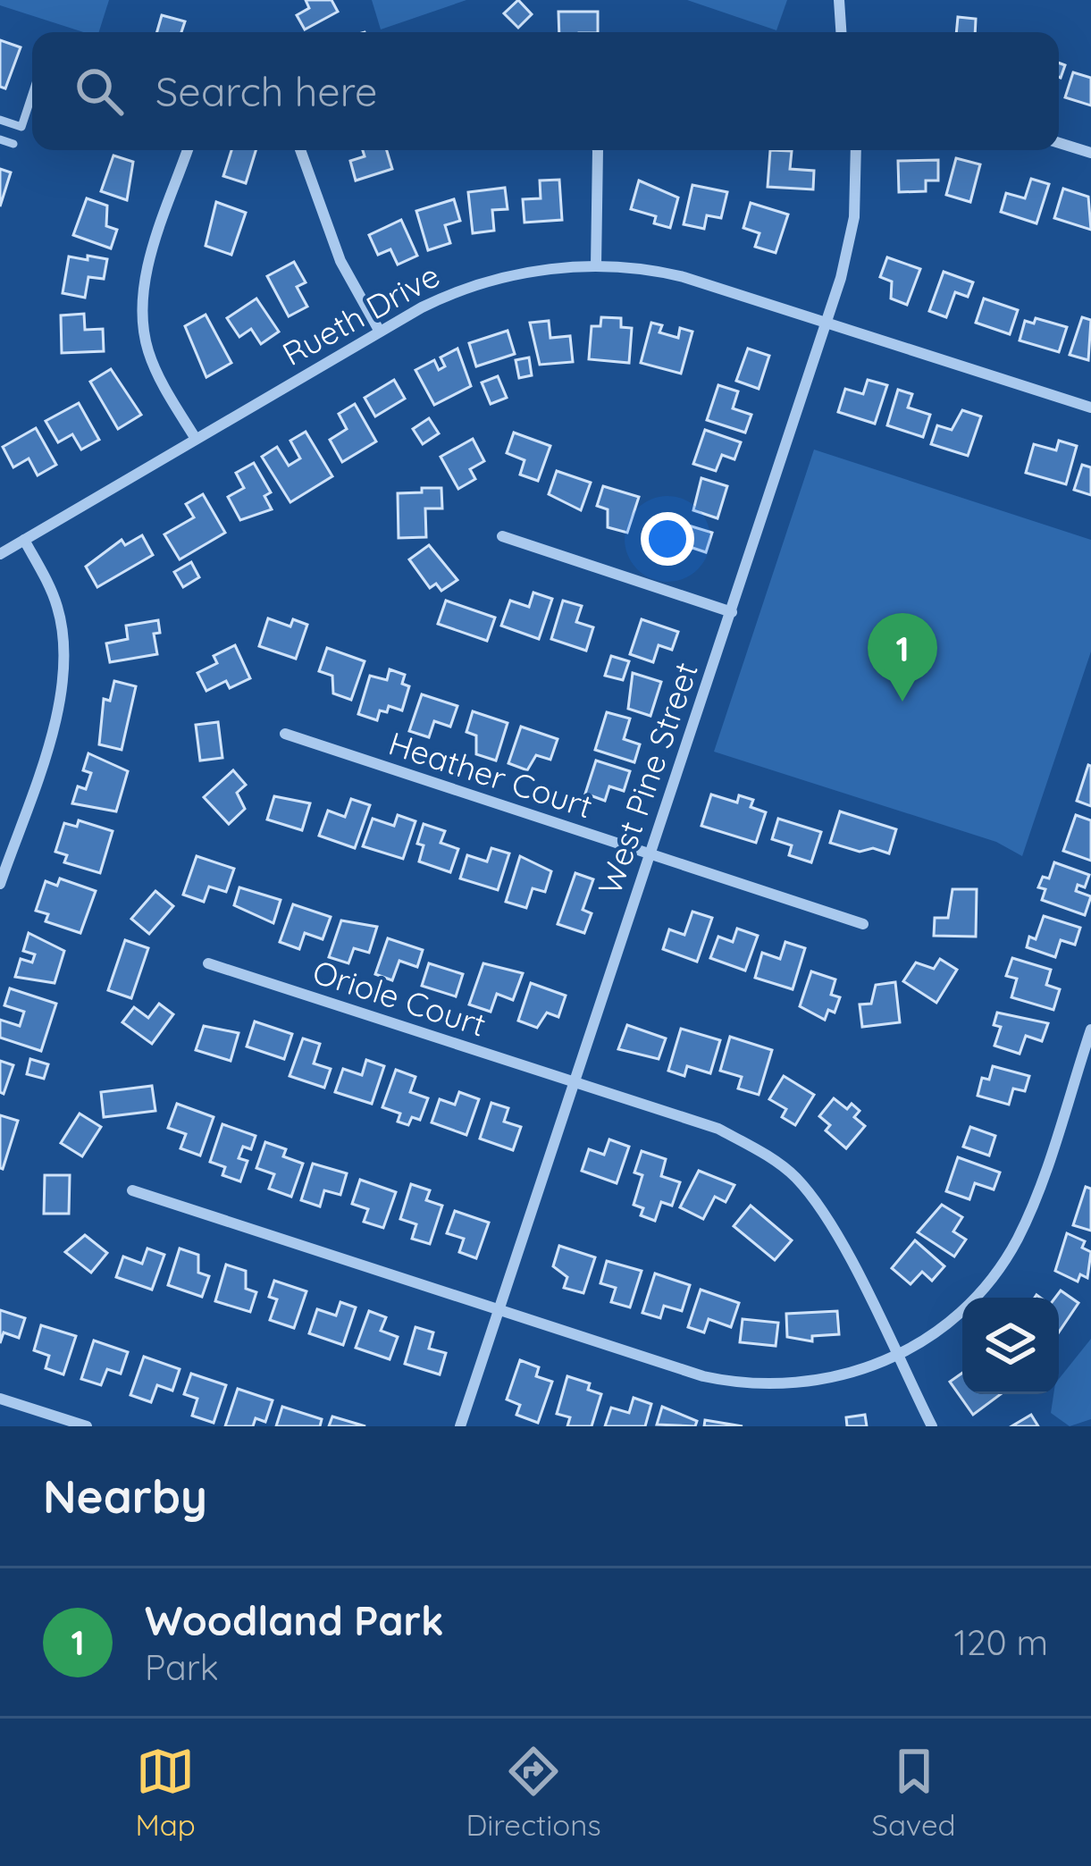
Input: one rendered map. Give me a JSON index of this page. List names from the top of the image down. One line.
{"streets":{"street":["Rueth Drive","Heather Court","West Pine Street","Oriole Court"]},"crossings":[["Rueth Drive","West Pine Street"],["Heather Court","West Pine Street"],["West Pine Street","Oriole Court"]],"page":{"search":"Search here","pins":"1","heading":"Nearby","list":[{"mark":"1","name":"Woodland Park","note":"Park","value":"120 m"}],"nav":["Map","Directions","Saved"]}}
